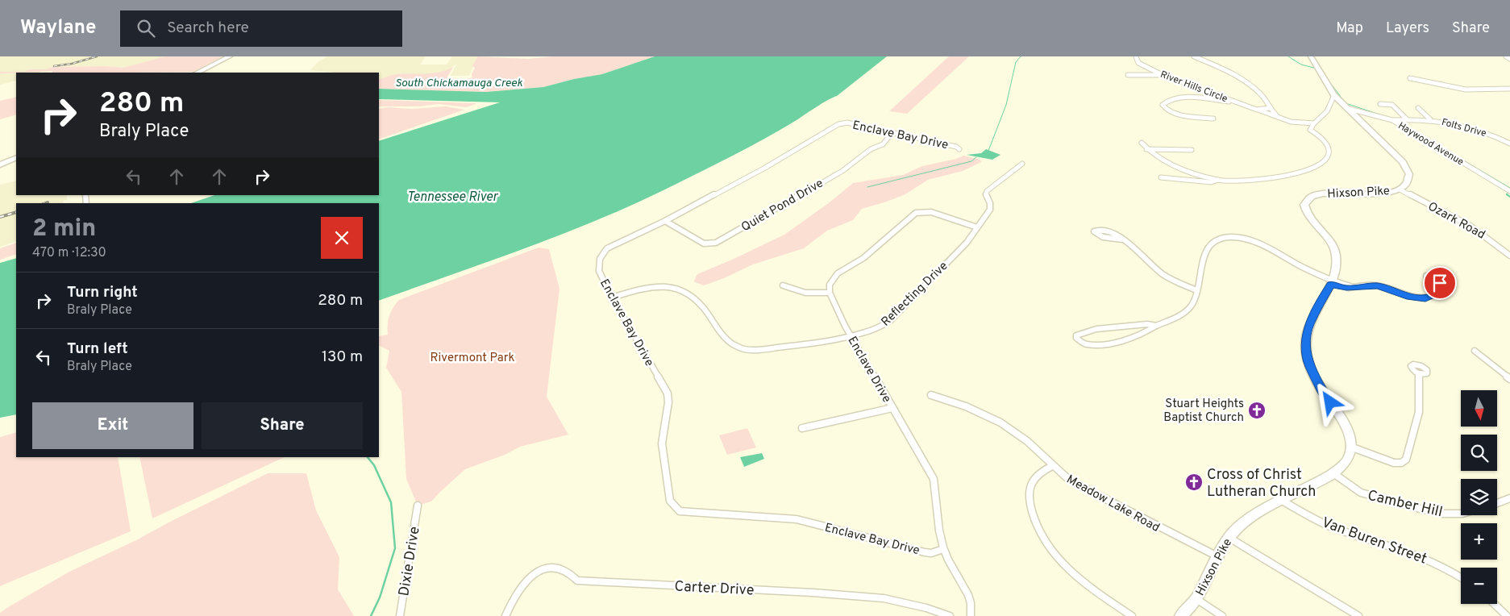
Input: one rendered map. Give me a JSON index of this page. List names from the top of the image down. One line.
{"streets":{"main road":["Hixson Pike"],"street":["River Hills Circle","Folts Drive","Enclave Bay Drive","Haywood Avenue","Quiet Pond Drive","Ozark Road","Reflecting Drive","Enclave Drive","Meadow Lake Road","Camber Hill","Van Buren Street","Dixie Drive","Carter Drive"]},"crossings":[["Folts Drive","Haywood Avenue"],["Enclave Bay Drive","Quiet Pond Drive"],["Enclave Bay Drive","Reflecting Drive"],["Enclave Bay Drive","Enclave Drive"],["Haywood Avenue","Hixson Pike"],["Hixson Pike","Ozark Road"],["Hixson Pike","Meadow Lake Road"],["Hixson Pike","Camber Hill"],["Hixson Pike","Van Buren Street"],["Reflecting Drive","Enclave Drive"]],"water":["South Chickamauga Creek","Tennessee River"],"parks":["Rivermont Park"],"places":{"church":["Stuart Heights Baptist Church","Cross of Christ Lutheran Church"]},"north":"bottom","page":{"header":"Waylane","search":"Search here","nav":["Map","Layers","Share"],"turn":["280 m","Braly Place"],"heading":["2 min","470 m · 12:30"],"list":[{"name":"Turn right","note":"Braly Place","value":"280 m"},{"name":"Turn left","note":"Braly Place","value":"130 m"}],"map_buttons":["+","−"],"buttons":["Exit","Share"]}}
